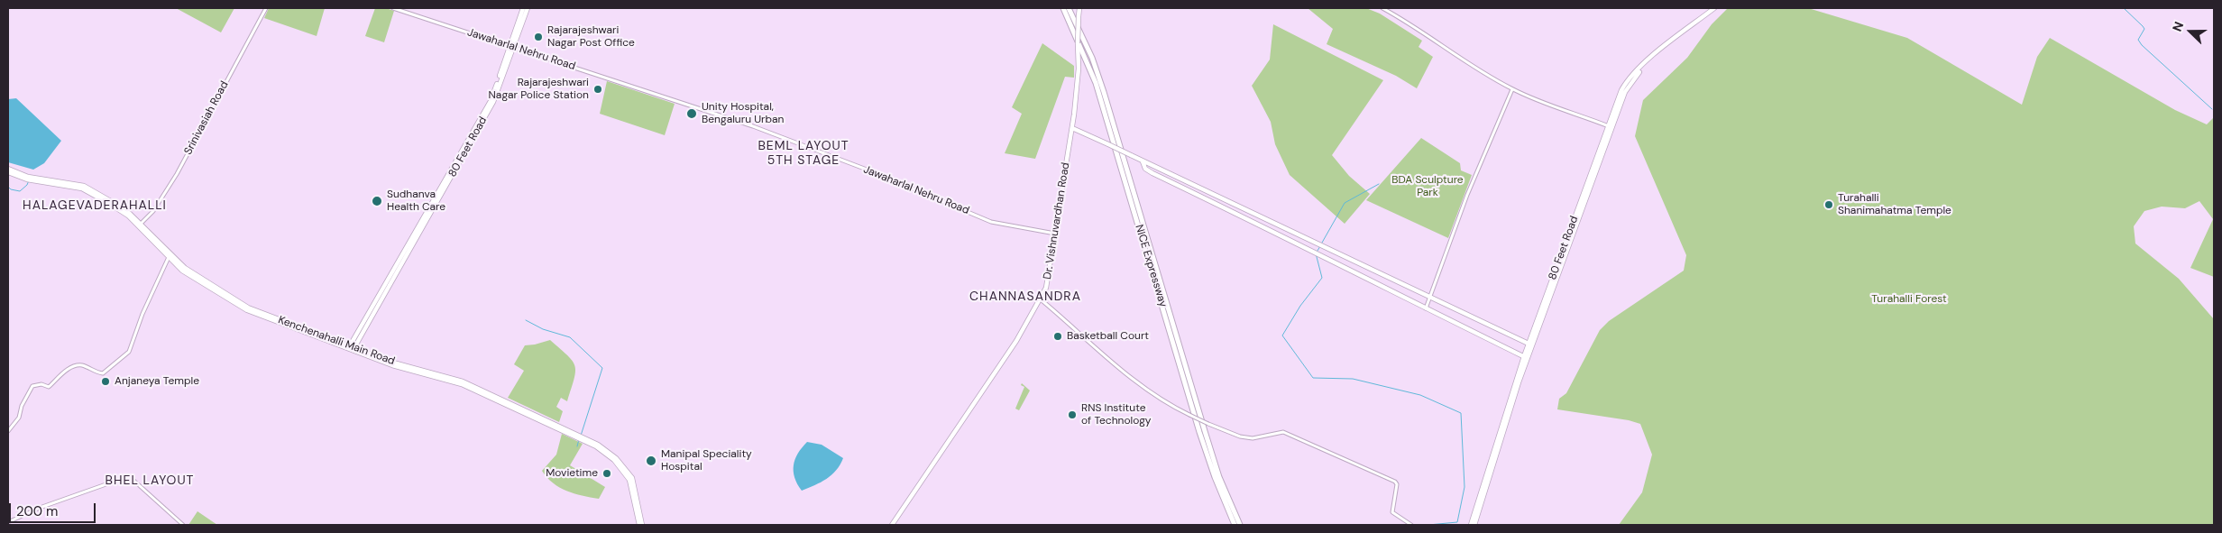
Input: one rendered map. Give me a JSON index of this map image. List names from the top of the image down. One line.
{"streets":{"highway":["NICE Expressway"],"main road":["80 Feet Road","Dr. Vishnuvardhan Road","Kenchenahalli Main Road"],"street":["Jawaharlal Nehru Road","Srinivasiah Road"]},"crossings":[["Jawaharlal Nehru Road","80 Feet Road"],["Jawaharlal Nehru Road","Dr. Vishnuvardhan Road"],["Srinivasiah Road","Kenchenahalli Main Road"],["80 Feet Road","Kenchenahalli Main Road"]],"districts":["BEML LAYOUT 5TH STAGE","HALAGEVADERAHALLI","CHANNASANDRA","BHEL LAYOUT"],"parks":["BDA Sculpture Park","Turahalli Forest"],"places":["Rajarajeshwari Nagar Post Office","Rajarajeshwari Nagar Police Station","Unity Hospital, Bengaluru Urban","Sudhanva Health Care","Turahalli Shanimahatma Temple","Basketball Court","Anjaneya Temple","RNS Institute of Technology","Manipal Speciality Hospital","Movietime"],"scale_bar":"200 m","north":"left"}
